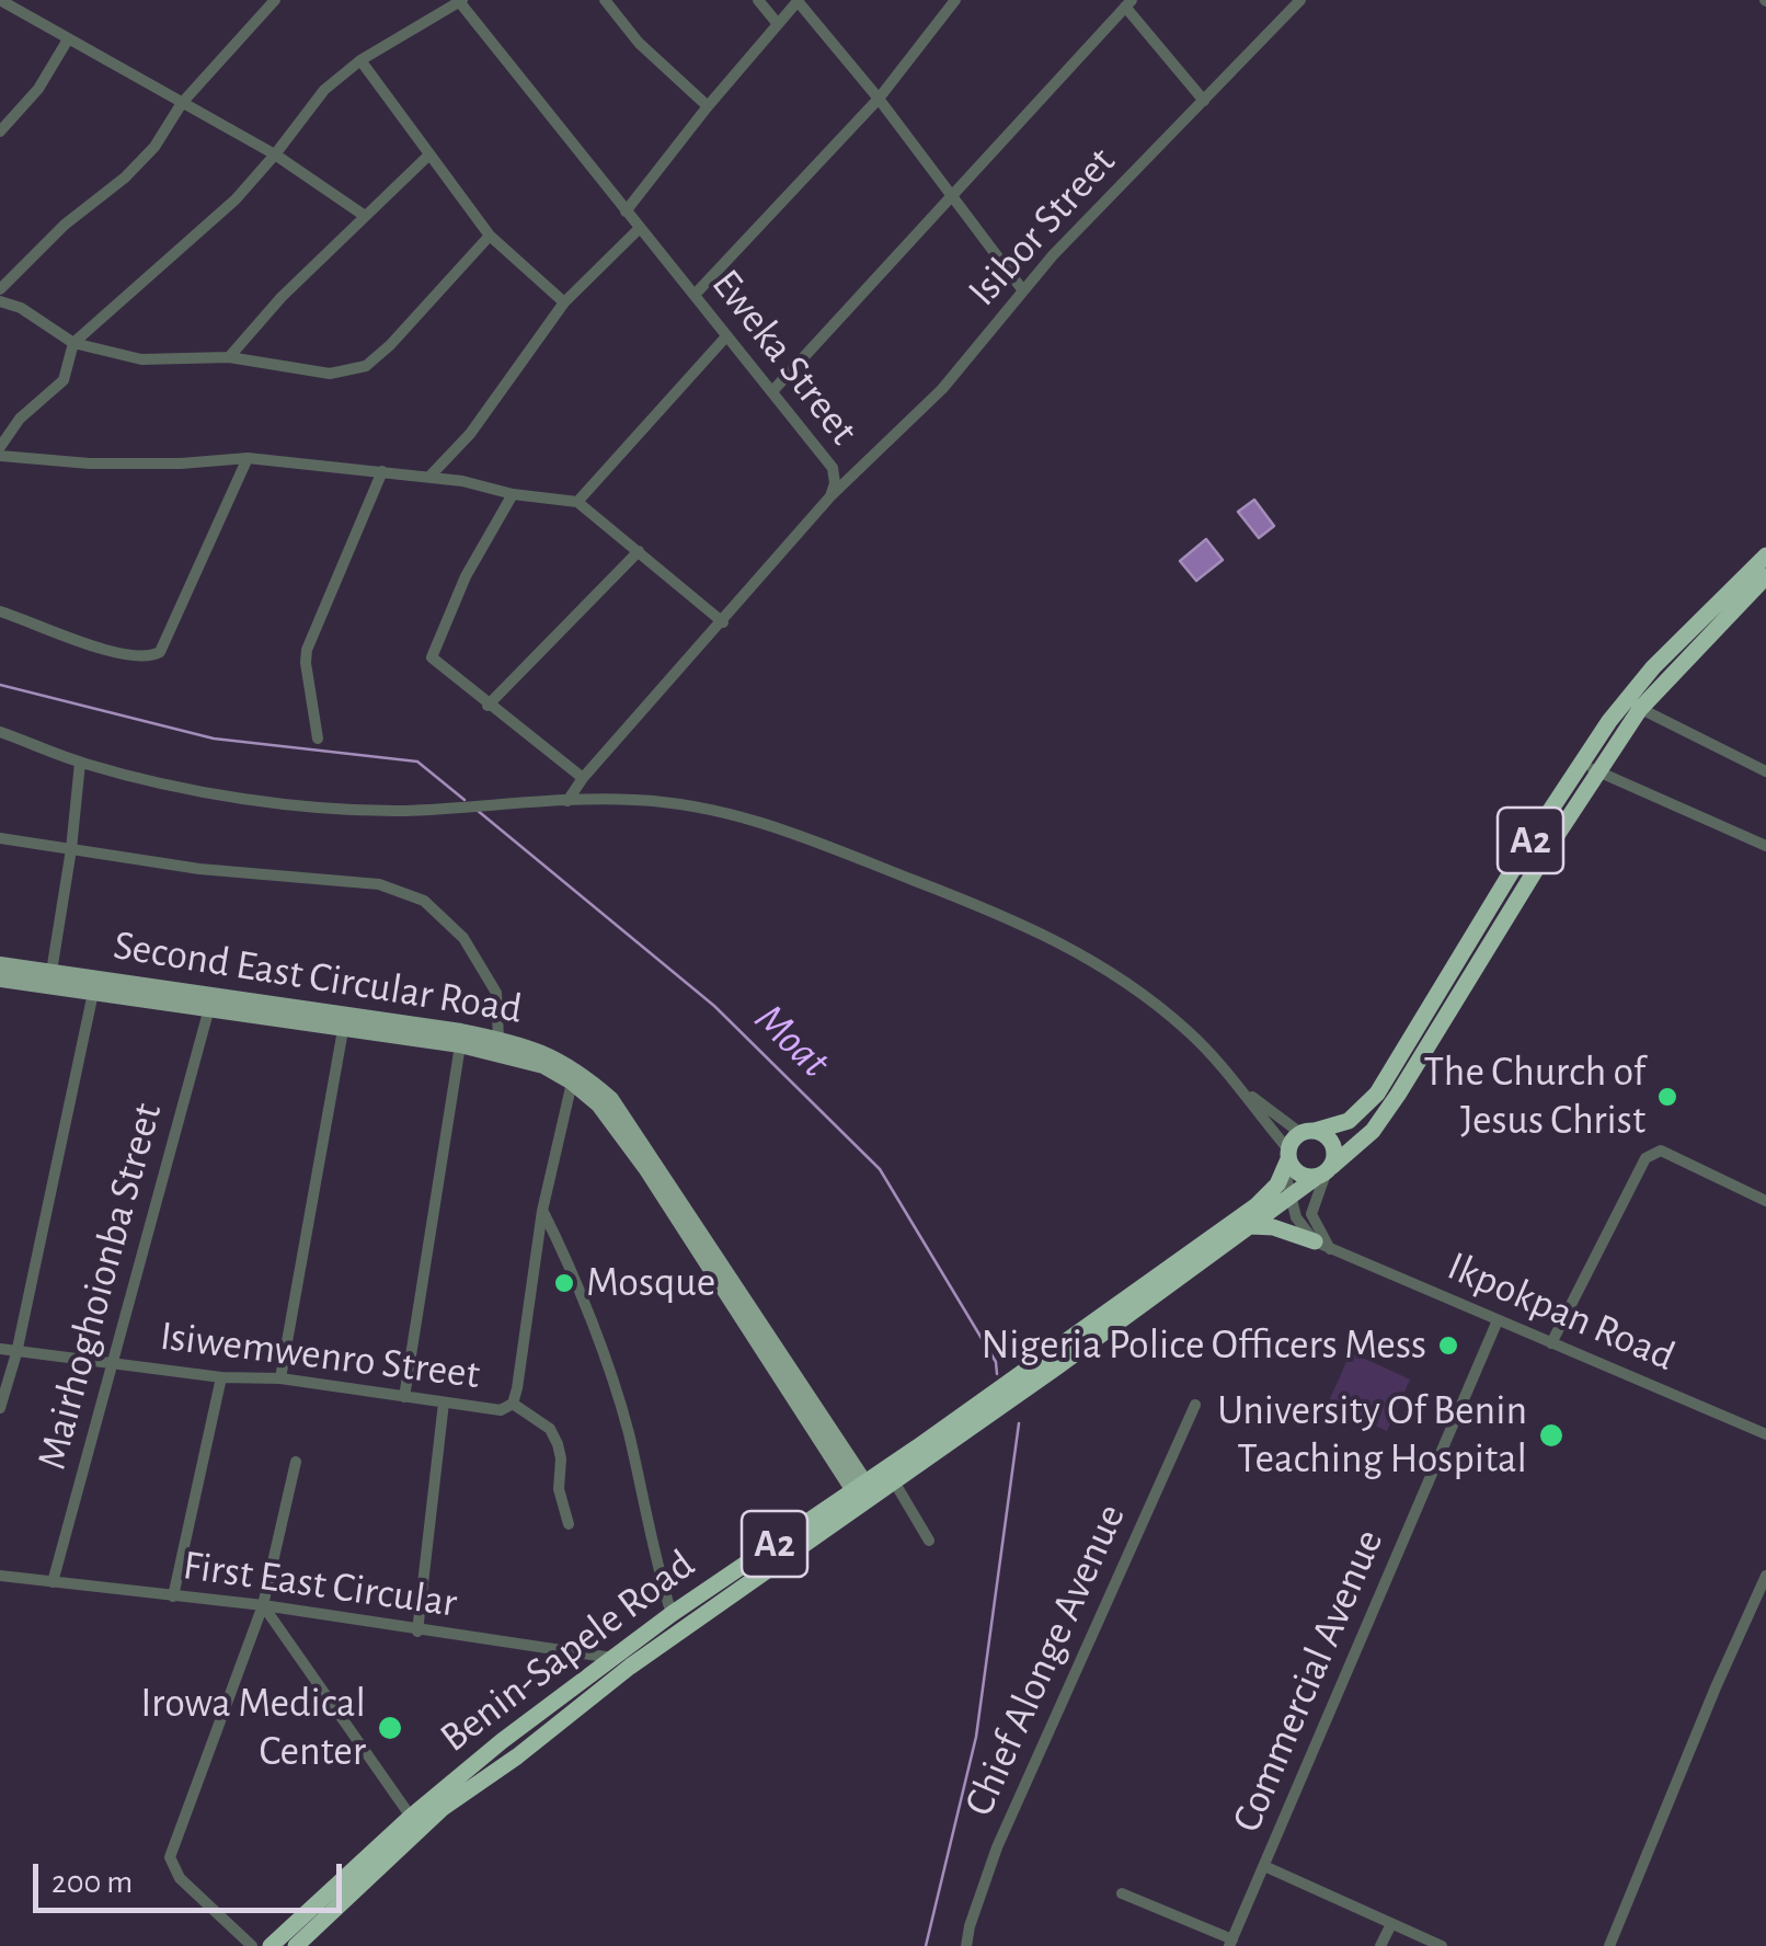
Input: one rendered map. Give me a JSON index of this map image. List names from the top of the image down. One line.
{"streets":{"highway":["A2","Benin-Sapele Road"],"main road":["Second East Circular Road"],"street":["Isibor Street","Eweka Street","Mairhoghoionba Street","Ikpokpan Road","Isiwemwenro Street","First East Circular","Chief Alonge Avenue","Commercial Avenue"]},"crossings":[["Isibor Street","Eweka Street"],["A2","Benin-Sapele Road"],["Second East Circular Road","Mairhoghoionba Street"],["Second East Circular Road","Benin-Sapele Road"],["Mairhoghoionba Street","Isiwemwenro Street"],["Mairhoghoionba Street","First East Circular"],["Ikpokpan Road","Commercial Avenue"],["First East Circular","Benin-Sapele Road"]],"water":["Moat"],"places":["The Church of Jesus Christ","Mosque","Nigeria Police Officers Mess","University Of Benin Teaching Hospital","Irowa Medical Center"],"scale_bar":"200 m"}
